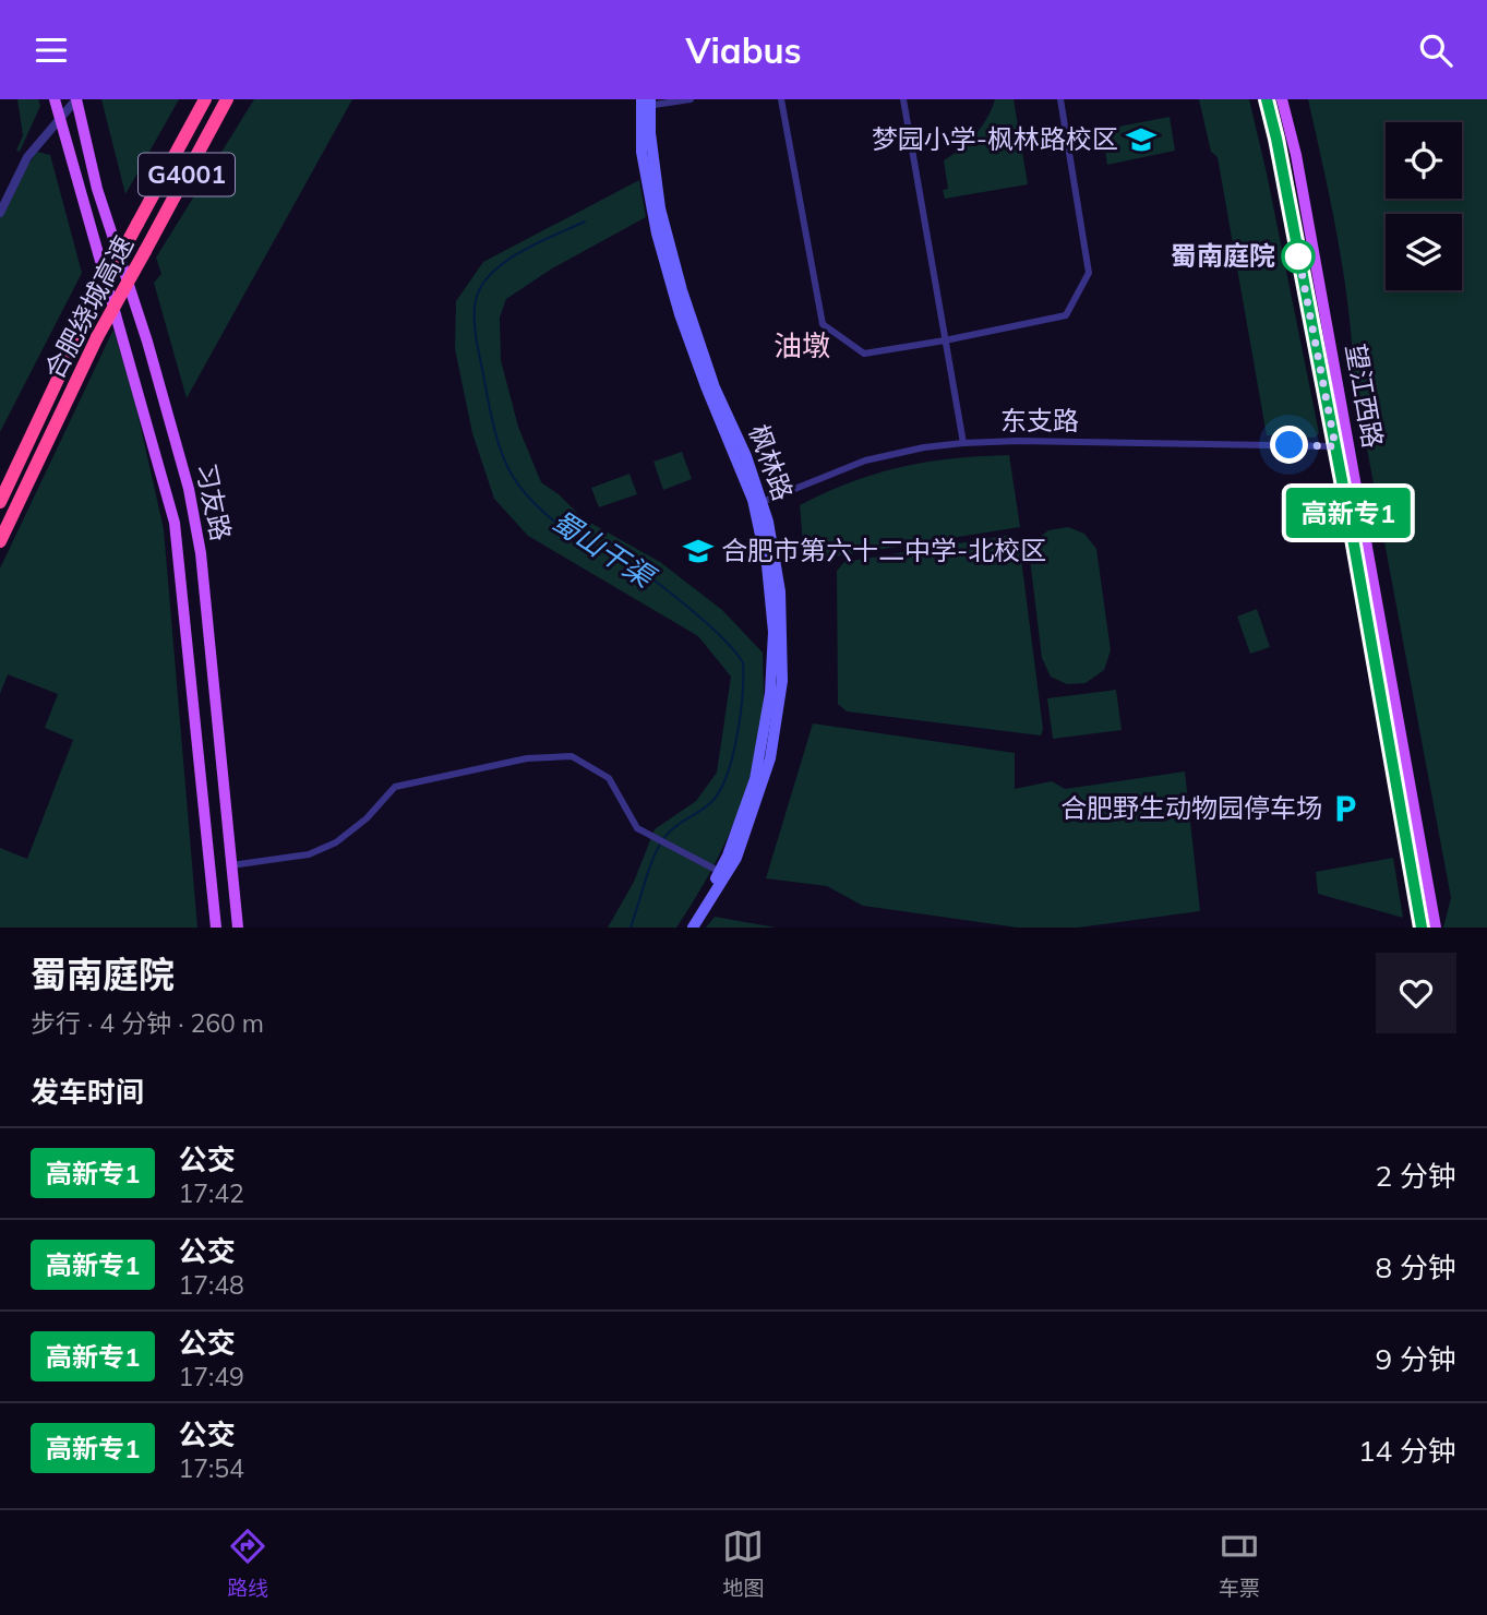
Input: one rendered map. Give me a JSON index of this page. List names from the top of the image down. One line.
{"streets":{"highway":["G4001","合肥绕城高速"],"main road":["望江西路","枫林路","习友路"],"street":["东支路"]},"crossings":[["望江西路","东支路"],["东支路","枫林路"]],"districts":["油墩"],"water":["蜀山干渠"],"places":{"school or university":["梦园小学-枫林路校区","合肥市第六十二中学-北校区"],"other":["蜀南庭院"],"parking":["合肥野生动物园停车场"]},"lines":["bus line 高新专1"],"page":{"header":"Viabus","on_map":"高新专1","heading":[["蜀南庭院","步行 · 4 分钟 · 260 m"],"发车时间"],"list":[{"mark":"高新专1","name":"公交","note":"17:42","value":"2 分钟"},{"mark":"高新专1","name":"公交","note":"17:48","value":"8 分钟"},{"mark":"高新专1","name":"公交","note":"17:49","value":"9 分钟"},{"mark":"高新专1","name":"公交","note":"17:54","value":"14 分钟"}],"tabs":["路线","地图","车票"]}}
